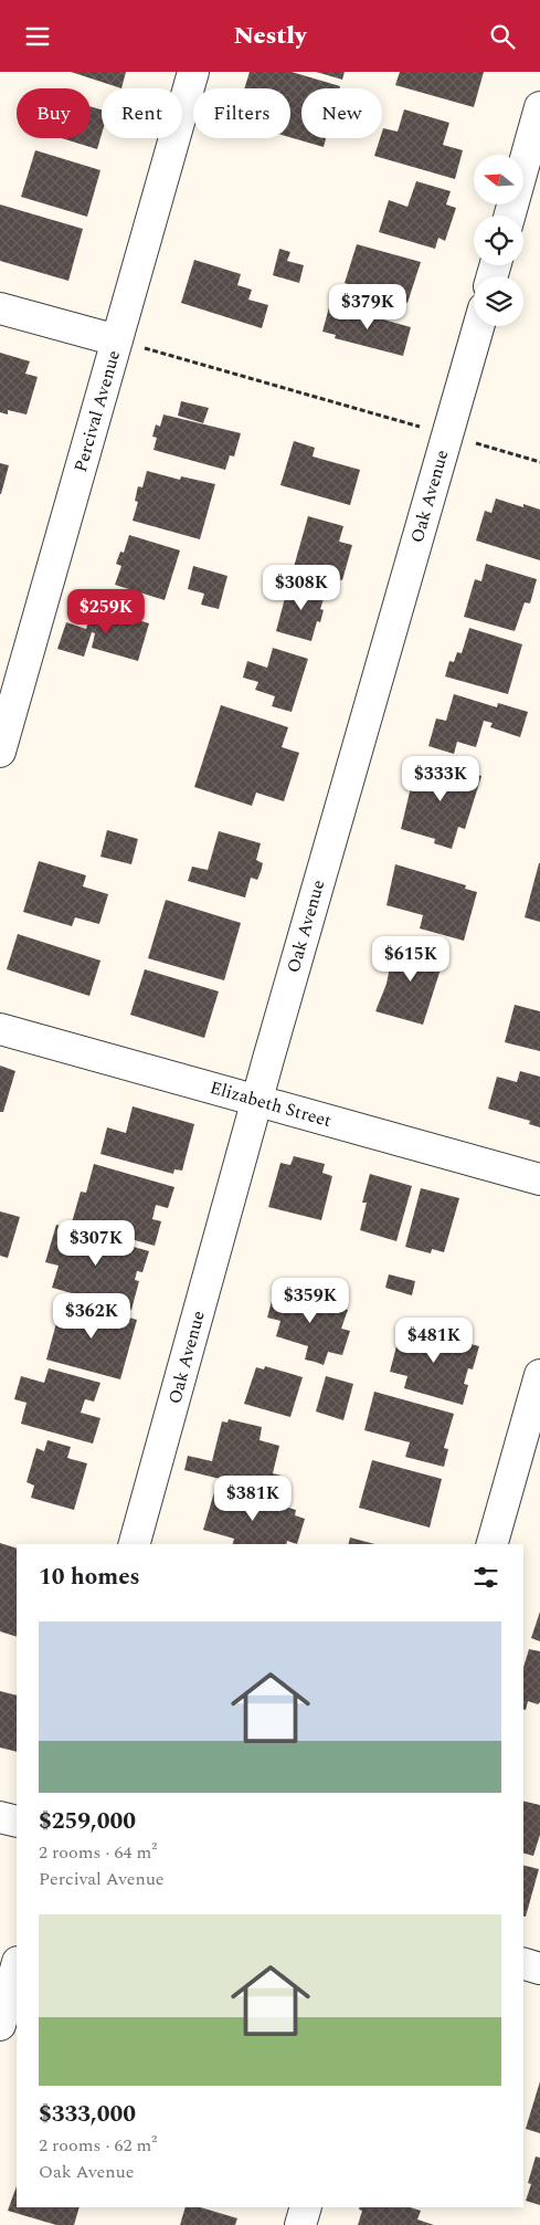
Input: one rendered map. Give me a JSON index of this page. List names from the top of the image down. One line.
{"streets":{"street":["Percival Avenue","Oak Avenue","Elizabeth Street"]},"crossings":[["Oak Avenue","Elizabeth Street"]],"north":"left","page":{"header":"Nestly","chip":["Buy","Rent","Filters","New"],"price":["$379K","$308K","$259K","$333K","$615K","$307K","$359K","$362K","$481K","$381K"],"heading":"10 homes","list":[{"name":"$259,000","note":"2 rooms · 64 m² · Percival Avenue"},{"name":"$333,000","note":"2 rooms · 62 m² · Oak Avenue"}]}}
